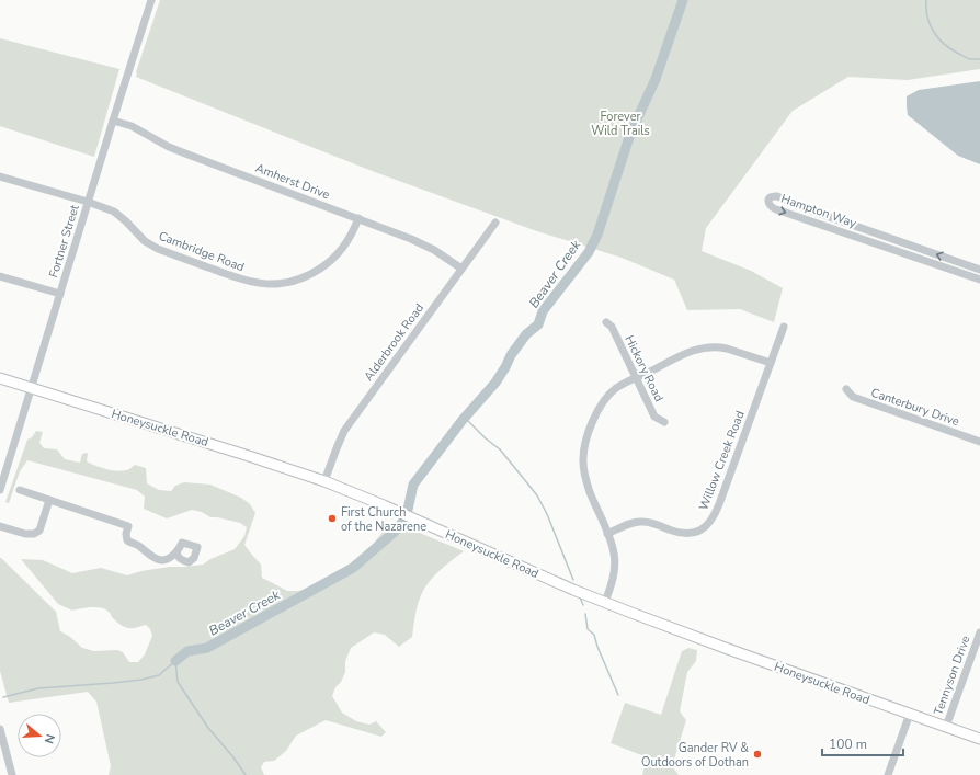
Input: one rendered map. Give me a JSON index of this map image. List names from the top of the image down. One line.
{"streets":{"main road":["Honeysuckle Road"],"street":["Amherst Drive","Hampton Way","Fortner Street","Cambridge Road","Alderbrook Road","Hickory Road","Canterbury Drive","Willow Creek Road","Tennyson Drive"]},"crossings":[["Amherst Drive","Fortner Street"],["Amherst Drive","Cambridge Road"],["Amherst Drive","Alderbrook Road"],["Fortner Street","Cambridge Road"],["Fortner Street","Honeysuckle Road"],["Alderbrook Road","Honeysuckle Road"],["Honeysuckle Road","Tennyson Drive"]],"water":["Beaver Creek"],"parks":["Forever Wild Trails"],"places":["First Church of the Nazarene","Gander RV & Outdoors of Dothan"],"scale_bar":"100 m","north":"right"}
